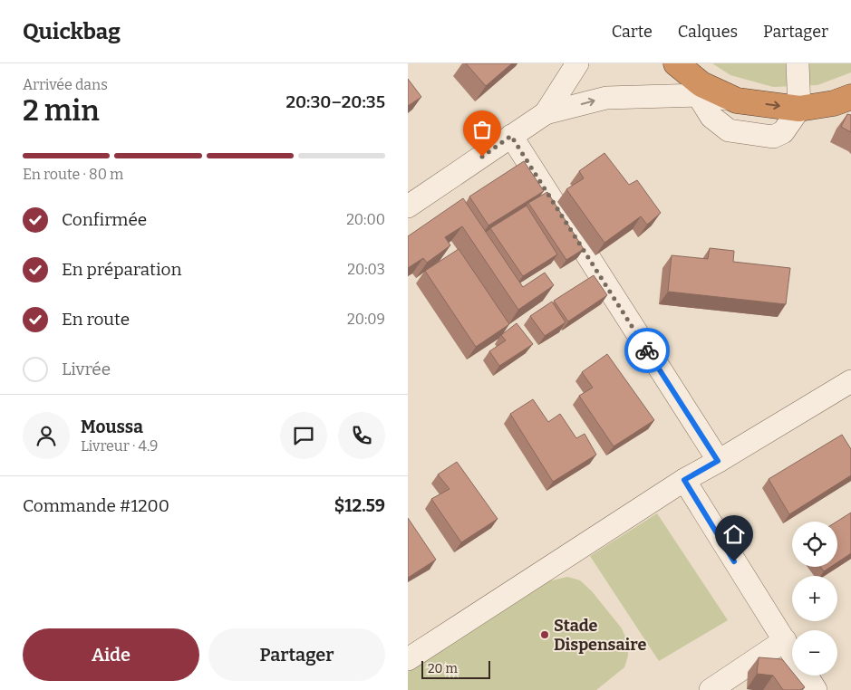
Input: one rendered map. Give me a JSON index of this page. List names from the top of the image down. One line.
{"places":["Stade Dispensaire"],"scale_bar":"20 m","page":{"header":"Quickbag","nav":["Carte","Calques","Partager"],"heading":["2 min","Arrivée dans","20:30–20:35"],"panel":["Moussa","Livreur · 4.9","Commande #1200","$12.59"],"bar":"En route · 80 m","list":[["Confirmée","20:00"],["En préparation","20:03"],["En route","20:09"],"Livrée"],"map_buttons":["+","−"],"buttons":["Aide","Partager"],"scale":"20 m"}}
